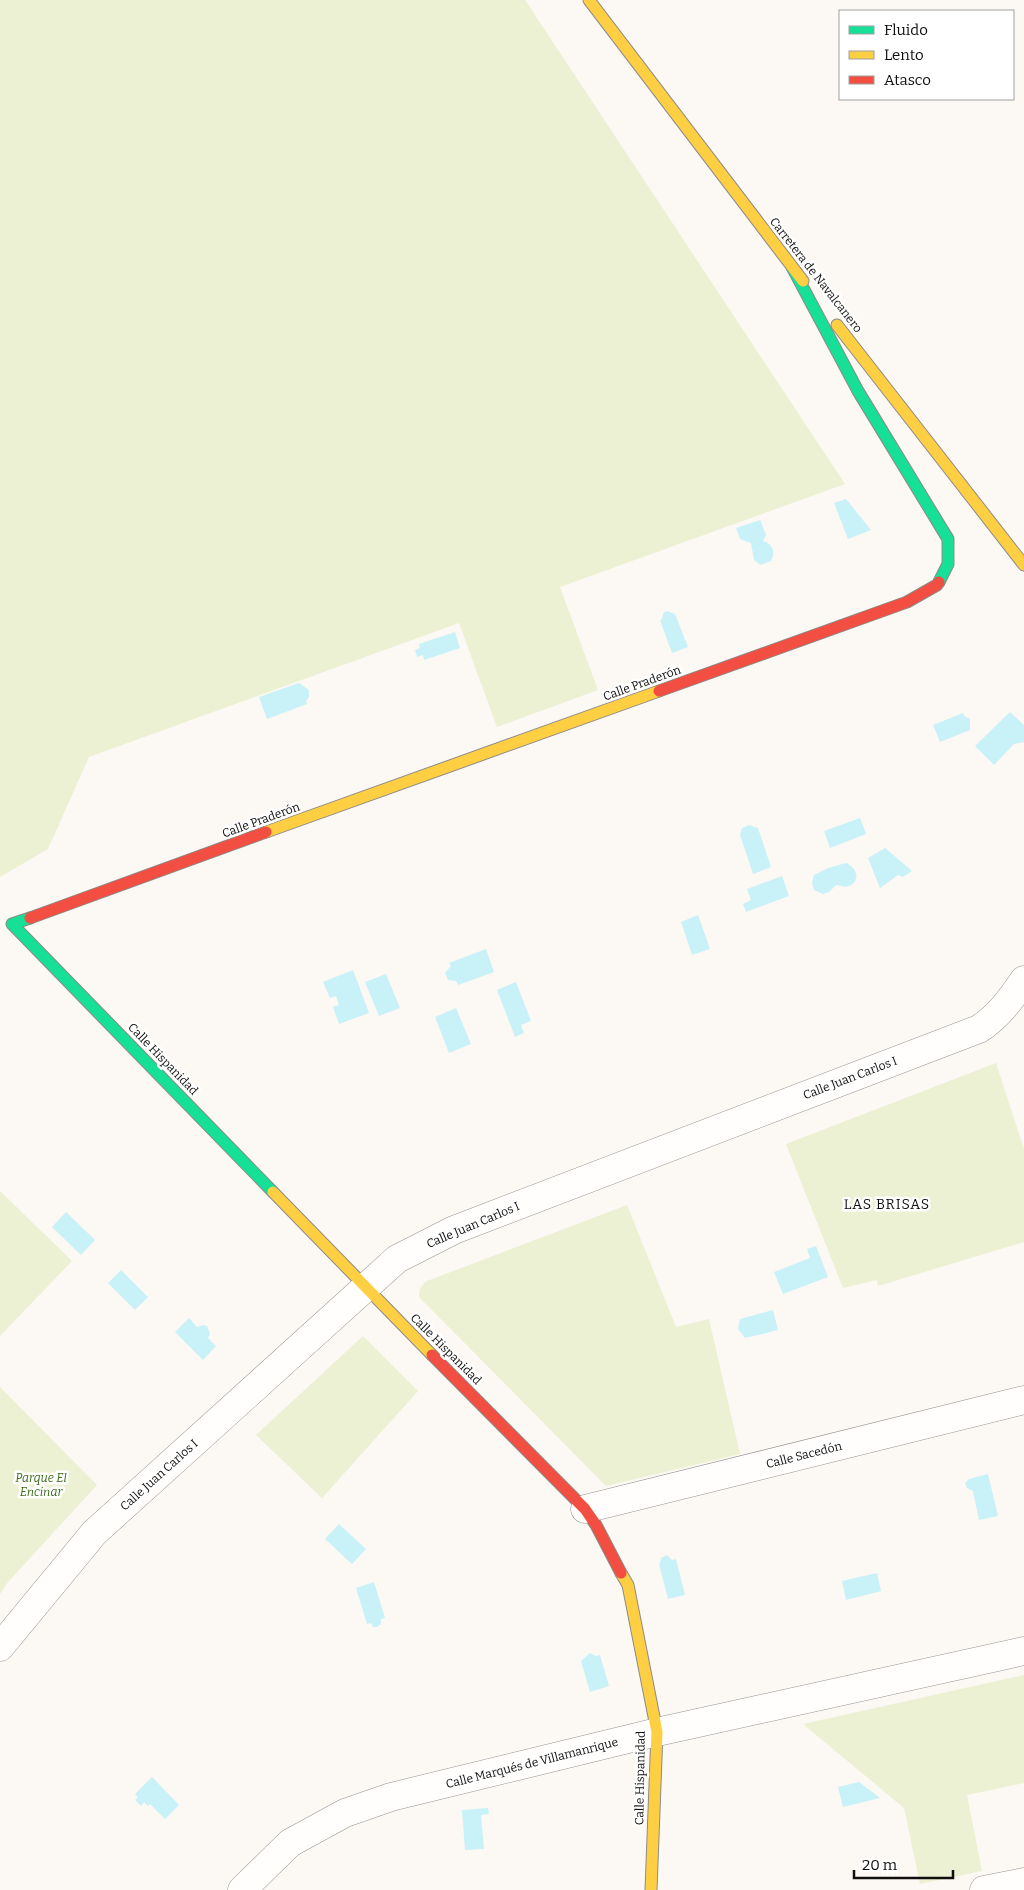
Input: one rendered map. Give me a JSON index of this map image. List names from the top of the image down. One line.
{"streets":{"street":["Carretera de Navalcanero","Calle Praderón","Calle Hispanidad","Calle Juan Carlos I","Calle Sacedón","Calle Marqués de Villamanrique"]},"crossings":[["Carretera de Navalcanero","Calle Praderón"],["Calle Praderón","Calle Hispanidad"],["Calle Hispanidad","Calle Juan Carlos I"],["Calle Hispanidad","Calle Sacedón"],["Calle Hispanidad","Calle Marqués de Villamanrique"]],"districts":["LAS BRISAS"],"parks":["Parque El Encinar"],"legend":["Fluido","Lento","Atasco"],"scale_bar":"20 m"}
